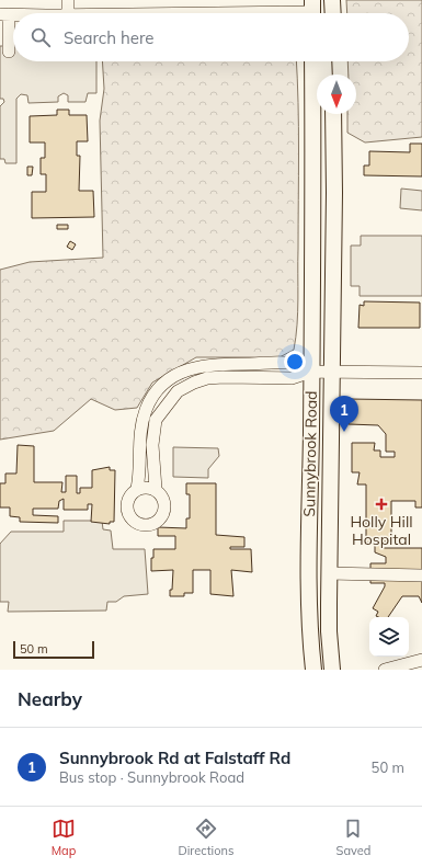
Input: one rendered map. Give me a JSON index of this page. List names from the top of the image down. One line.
{"streets":{"main road":["Sunnybrook Road"]},"places":{"health":["Holly Hill Hospital"]},"scale_bar":"50 m","north":"bottom","page":{"search":"Search here","pins":"1","scale":"50 m","heading":"Nearby","list":[{"mark":"1","name":"Sunnybrook Rd at Falstaff Rd","note":"Bus stop · Sunnybrook Road","value":"50 m"}],"nav":["Map","Directions","Saved"]}}
